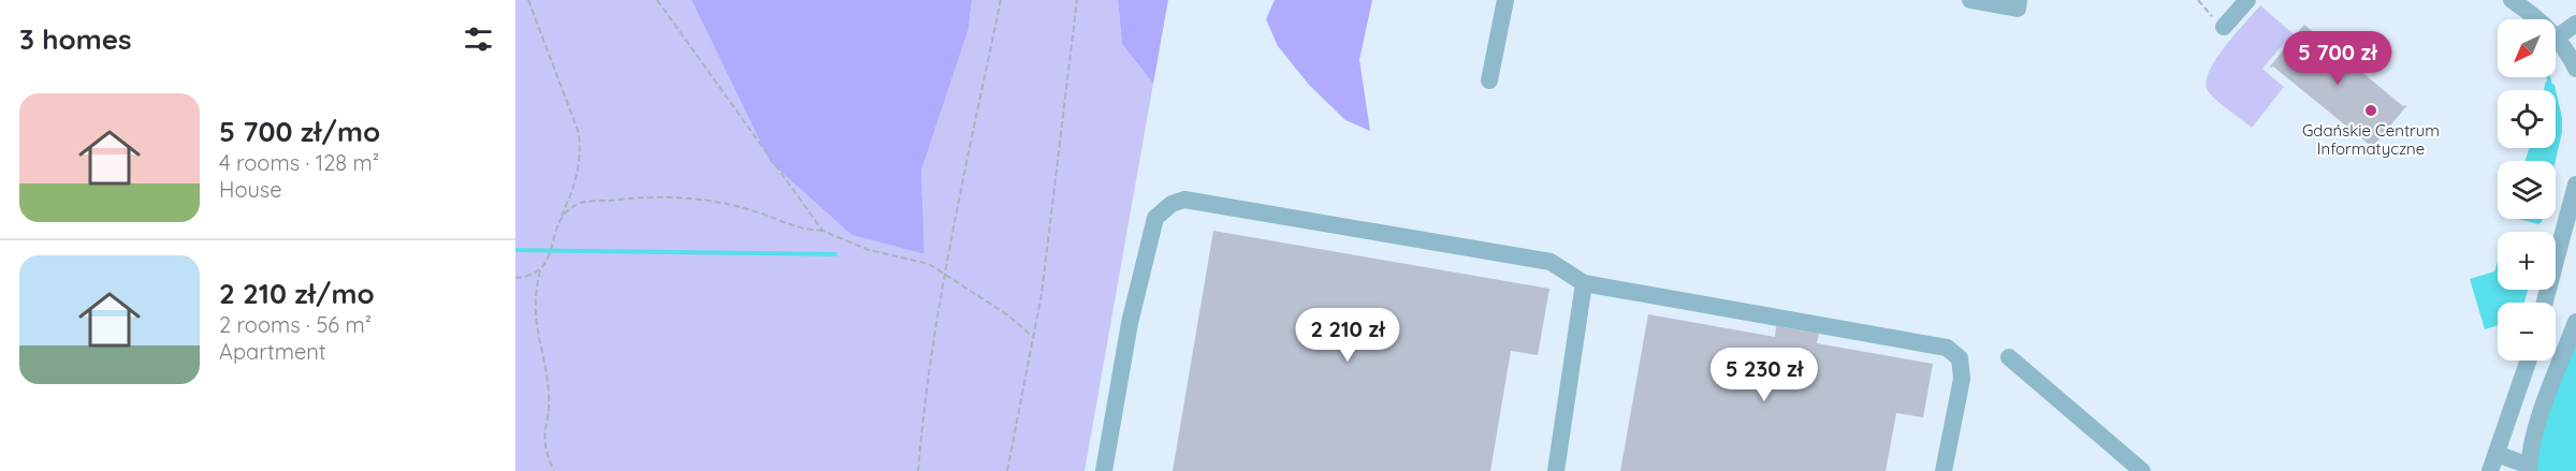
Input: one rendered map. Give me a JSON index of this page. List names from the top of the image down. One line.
{"places":["Gdańskie Centrum Informatyczne"],"north":"bottom left","page":{"heading":"3 homes","map_buttons":["+","−"],"price":["5 700 zł","2 210 zł","5 230 zł"],"list":[{"name":"5 700 zł/mo","note":"4 rooms · 128 m² · House"},{"name":"2 210 zł/mo","note":"2 rooms · 56 m² · Apartment"}]}}
